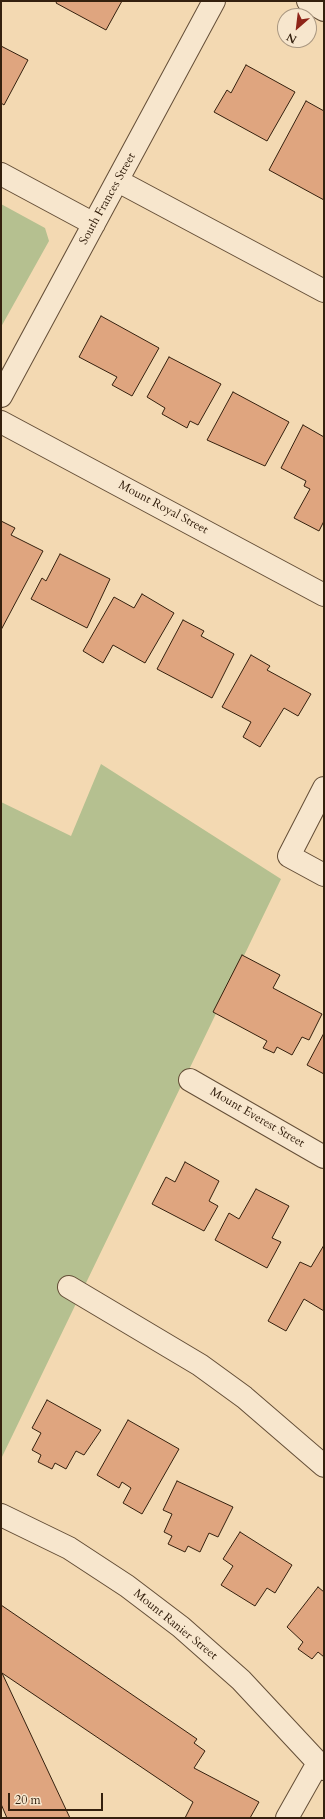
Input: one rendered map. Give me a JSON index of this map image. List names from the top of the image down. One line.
{"streets":{"street":["South Frances Street","Mount Royal Street","Mount Everest Street","Mount Ranier Street"]},"scale_bar":"20 m","north":"bottom left"}
